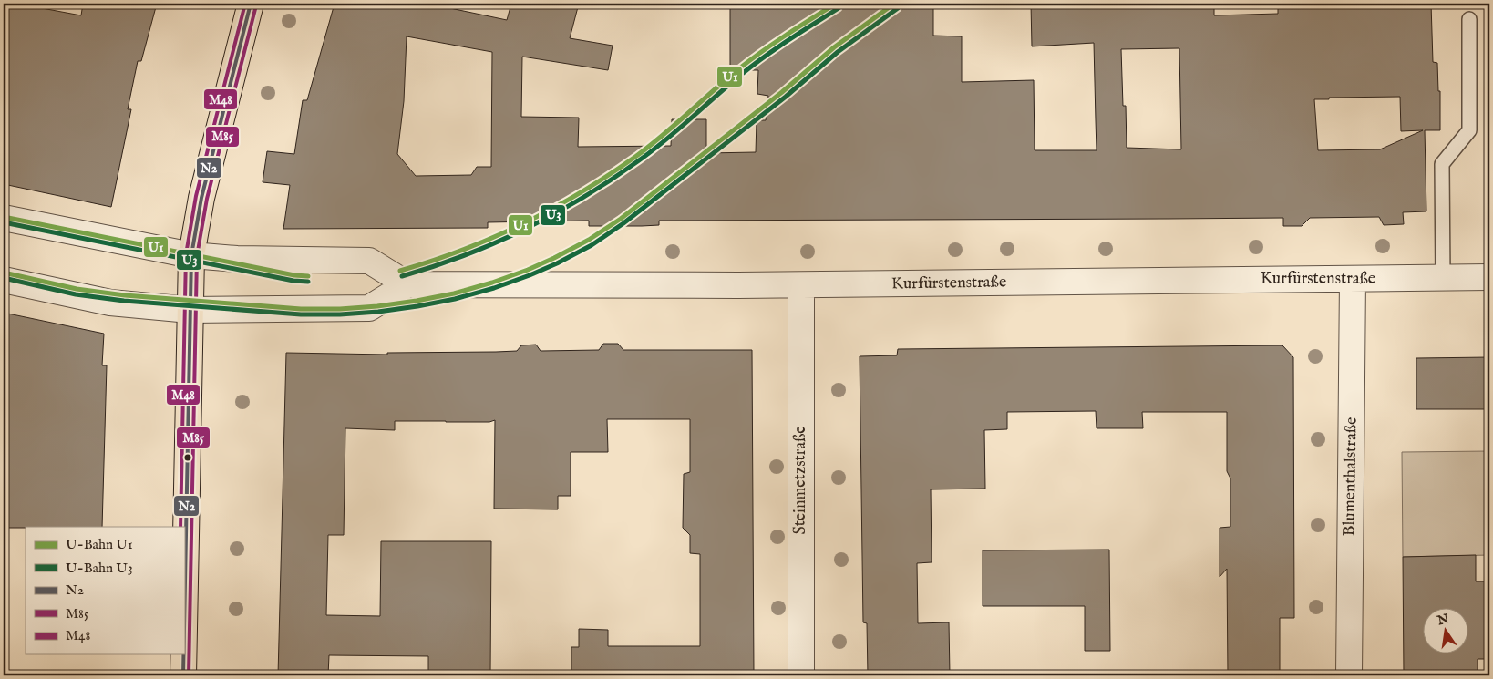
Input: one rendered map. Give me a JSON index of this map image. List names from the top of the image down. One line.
{"streets":{"street":["Kurfürstenstraße","Blumenthalstraße","Steinmetzstraße"]},"crossings":[["Kurfürstenstraße","Blumenthalstraße"],["Kurfürstenstraße","Steinmetzstraße"]],"lines":["metro line U1","transit line N2","transit line M48","transit line M85","metro line U3"],"legend":["U-Bahn U1","U-Bahn U3","N2","M85","M48"],"north":"top"}
